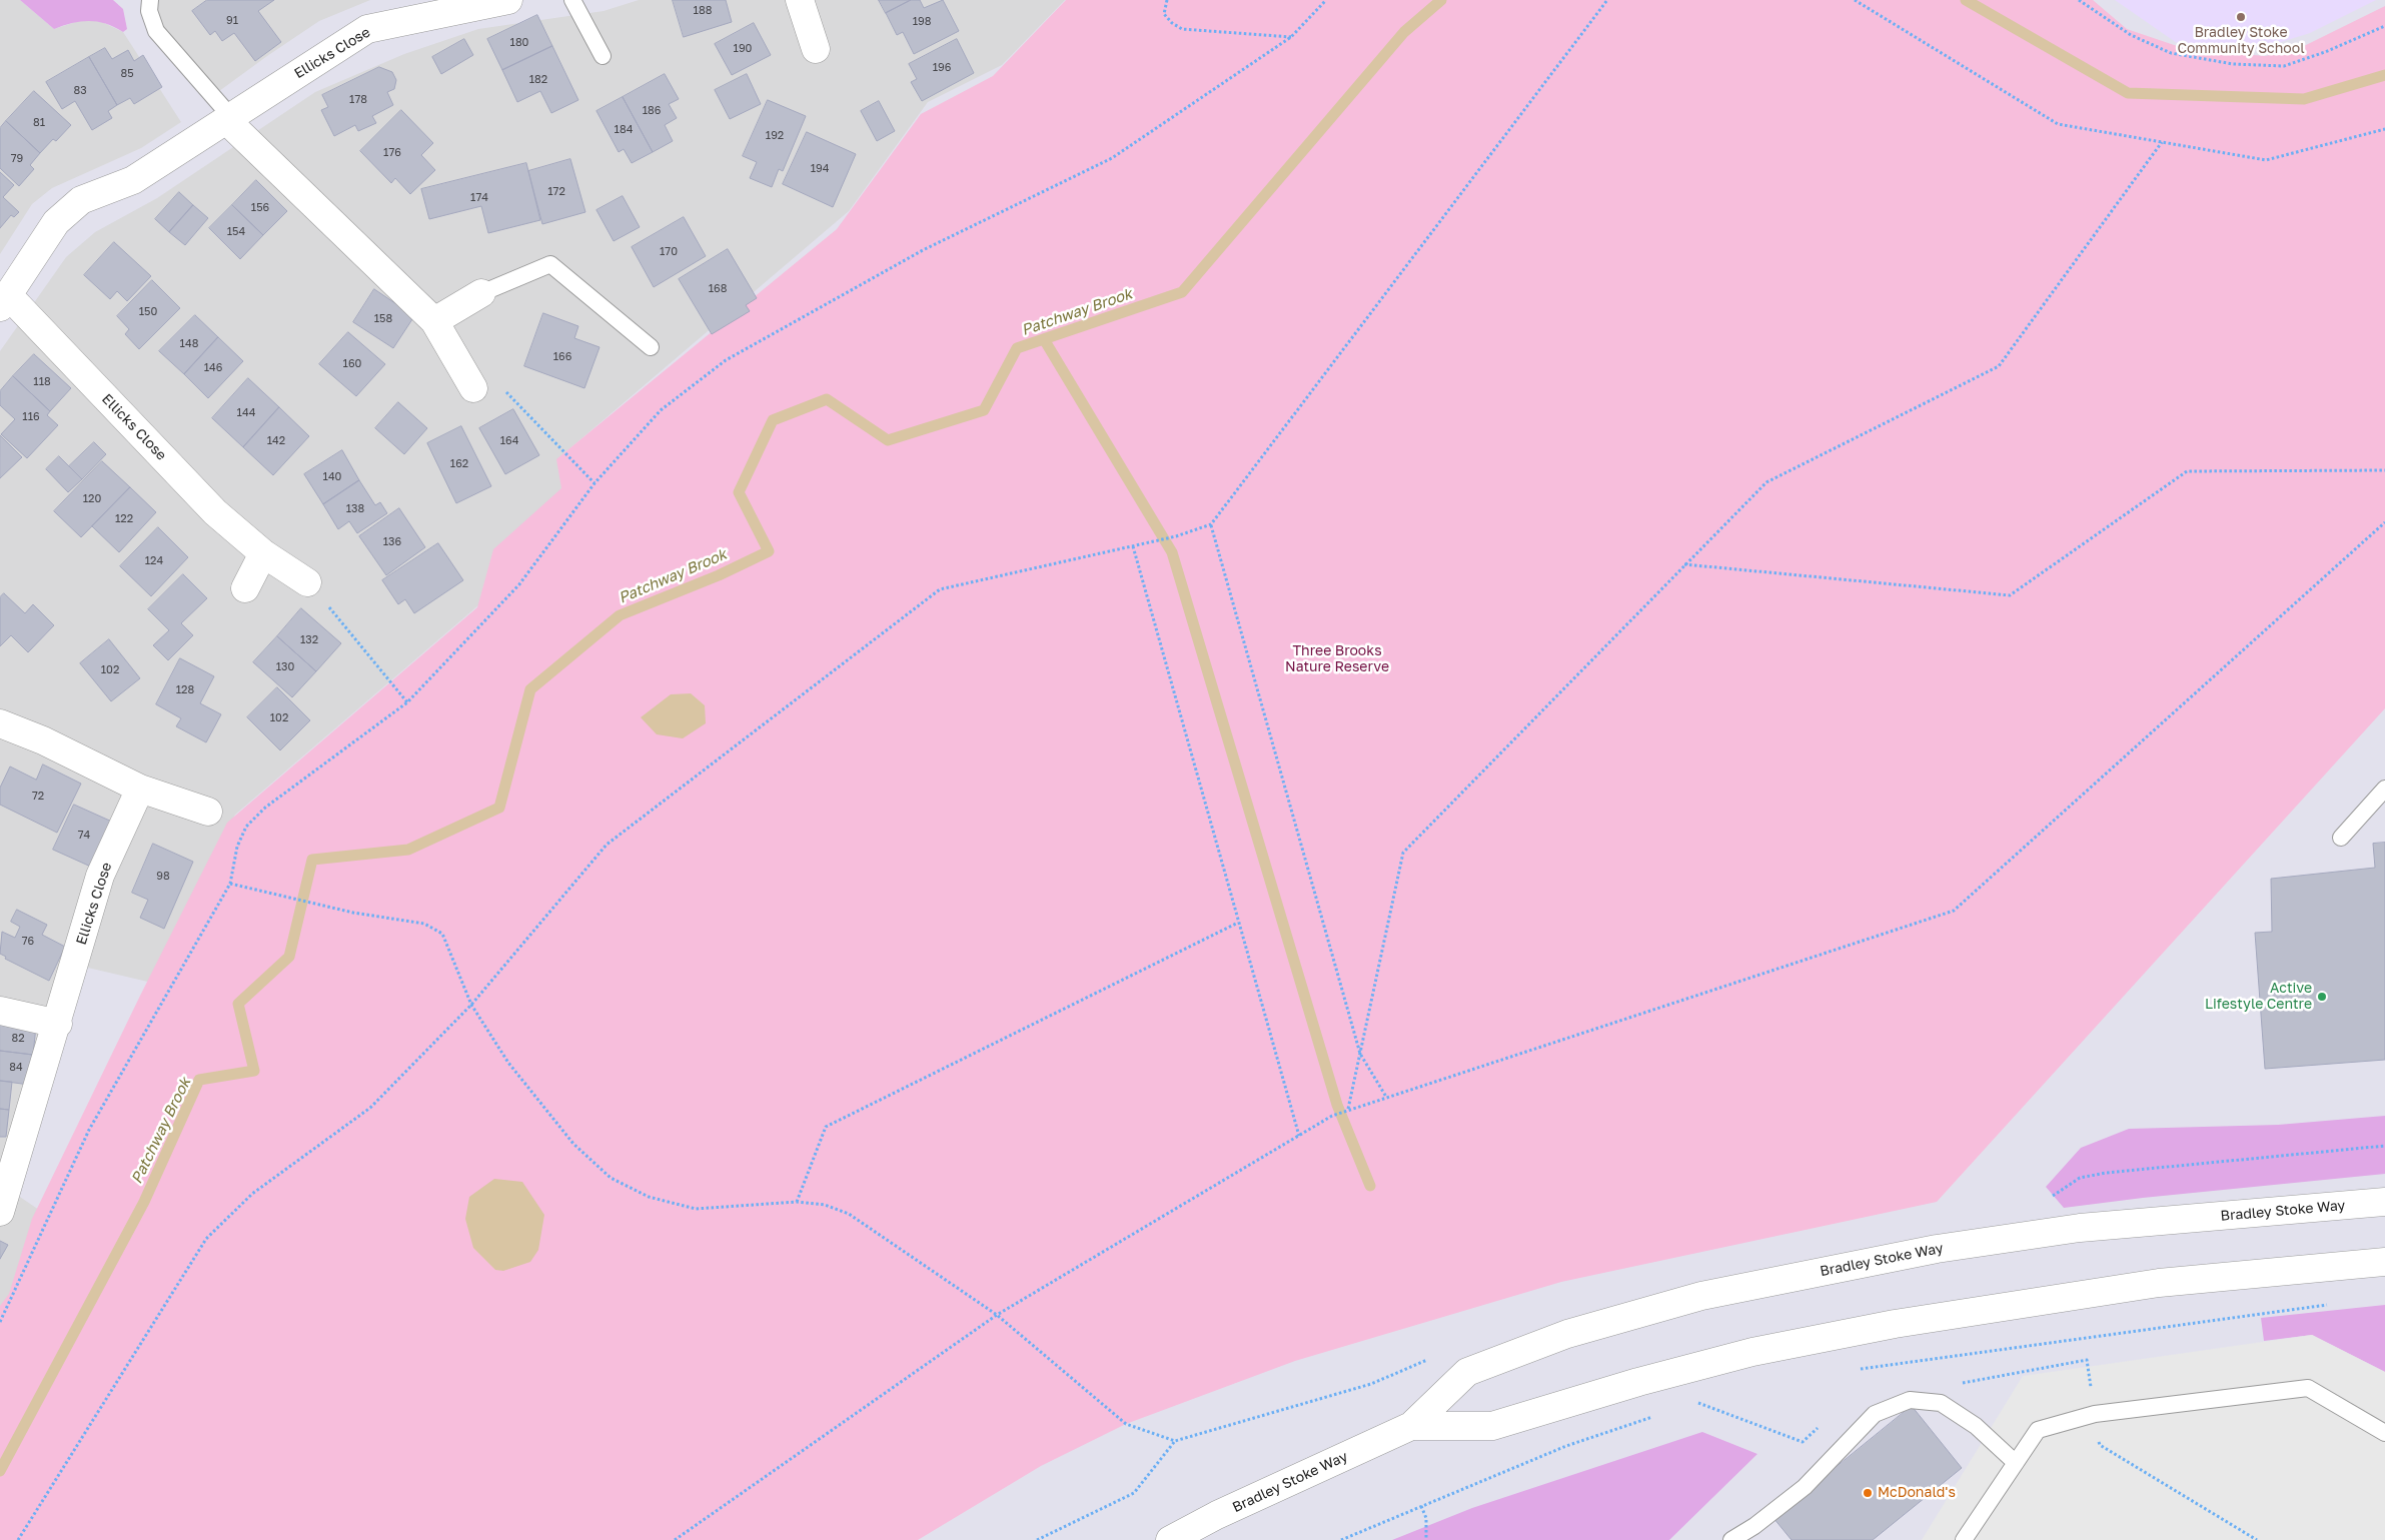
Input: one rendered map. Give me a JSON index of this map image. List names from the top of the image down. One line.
{"streets":{"street":["Ellicks Close","Bradley Stoke Way"]},"water":["Patchway Brook"],"parks":["Three Brooks Nature Reserve"],"places":["Bradley Stoke Community School","Active Lifestyle Centre","McDonald's"],"house_numbers":["188","91","198","180","190","196","85","182","83","178","186","81","184","192","176","79","194","172","174","156","154","170","168","150","158","148","166","160","146","118","144","116","142","164","162","140","120","138","122","136","124","132","130","102","128","102","72","74","98","76","82","84"]}
